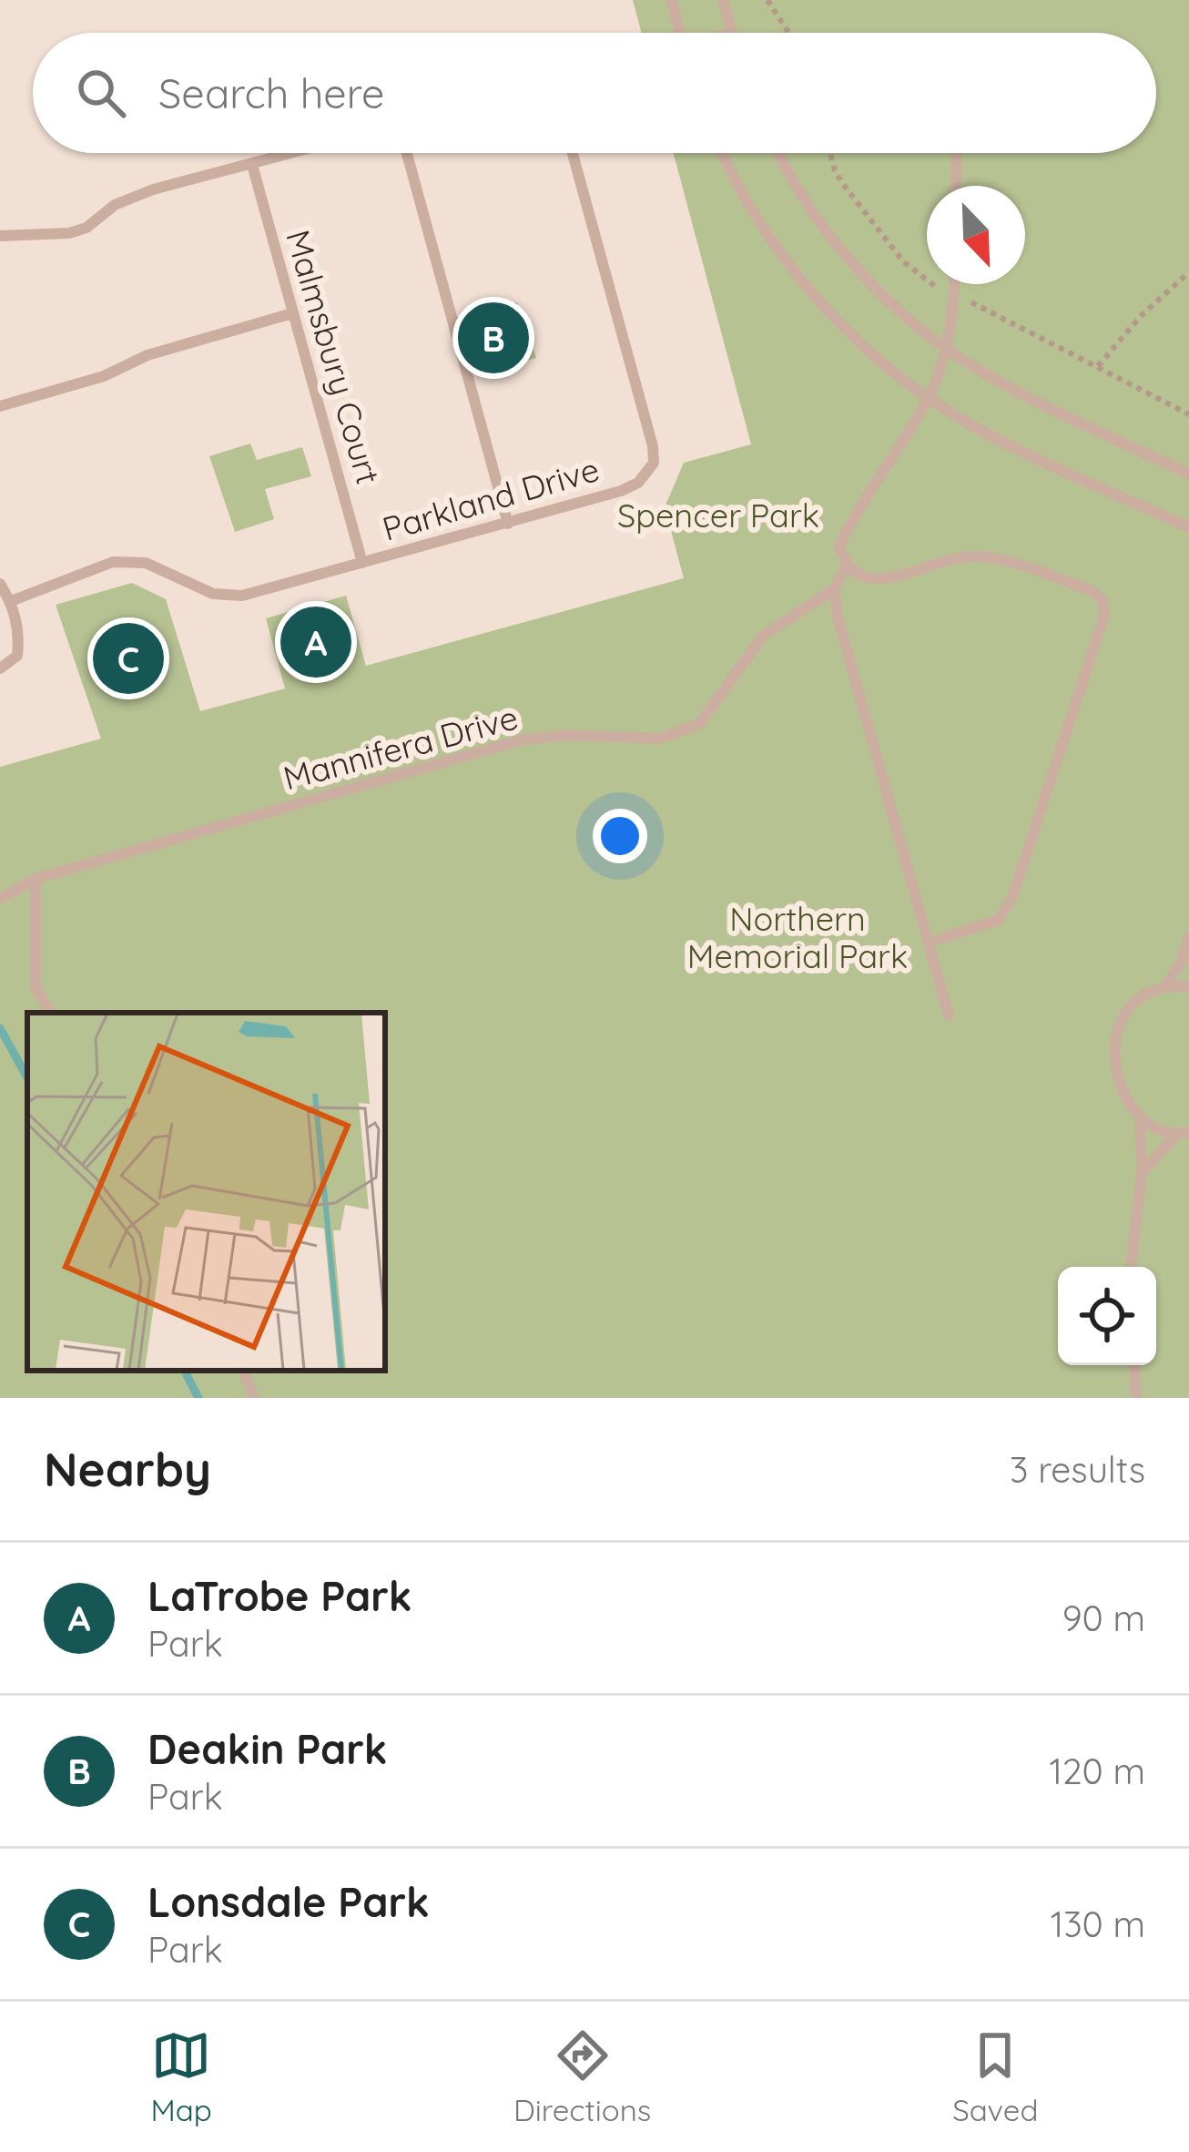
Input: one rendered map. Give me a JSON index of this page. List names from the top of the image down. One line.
{"streets":{"lane":["Malmsbury Court","Parkland Drive","Mannifera Drive"]},"crossings":[["Malmsbury Court","Parkland Drive"]],"parks":["Spencer Park","Northern Memorial Park"],"north":"bottom right","page":{"search":"Search here","pins":["B","A","C"],"heading":["Nearby","3 results"],"list":[{"mark":"A","name":"LaTrobe Park","note":"Park","value":"90 m"},{"mark":"B","name":"Deakin Park","note":"Park","value":"120 m"},{"mark":"C","name":"Lonsdale Park","note":"Park","value":"130 m"}],"nav":["Map","Directions","Saved"]}}
